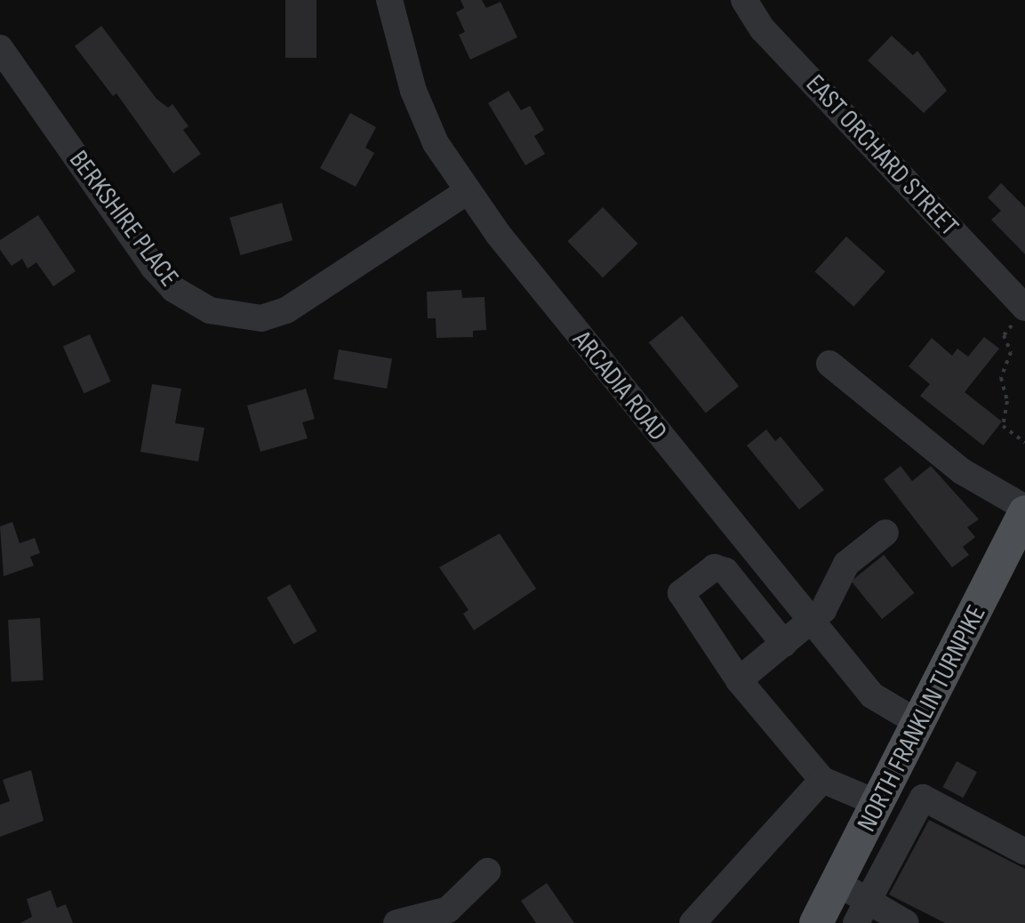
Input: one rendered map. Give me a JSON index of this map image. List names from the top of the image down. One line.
{"streets":{"main road":["NORTH FRANKLIN TURNPIKE"],"street":["EAST ORCHARD STREET","BERKSHIRE PLACE","ARCADIA ROAD"]},"crossings":[["BERKSHIRE PLACE","ARCADIA ROAD"],["ARCADIA ROAD","NORTH FRANKLIN TURNPIKE"]]}
